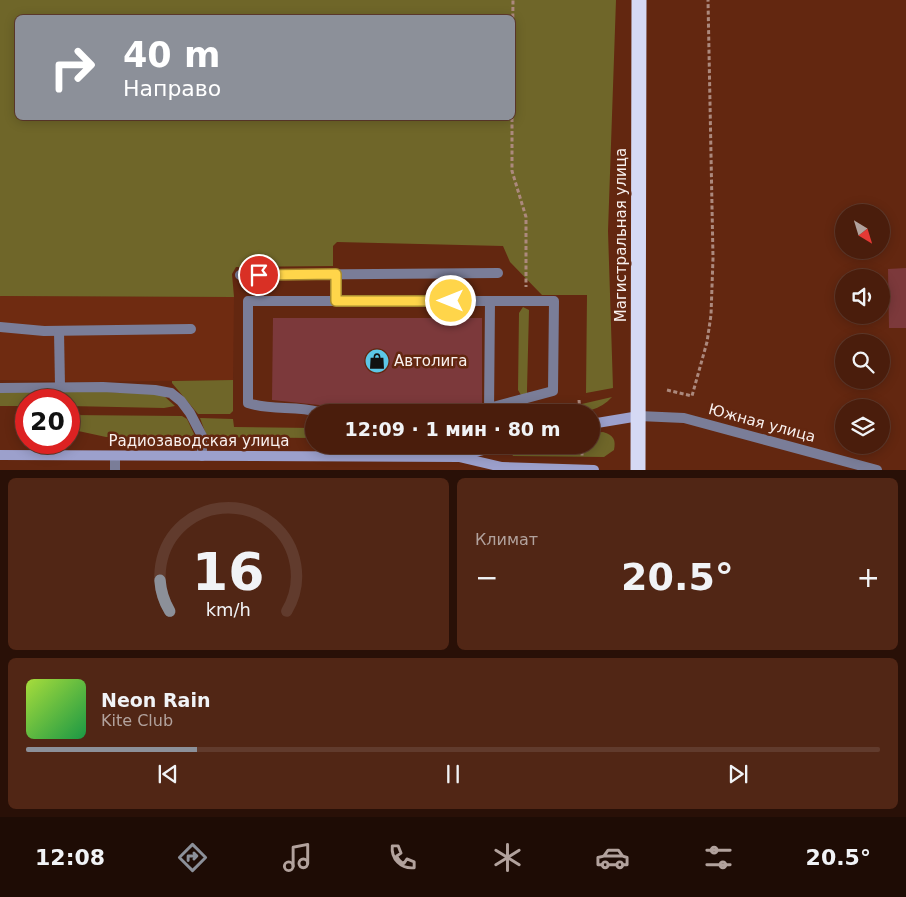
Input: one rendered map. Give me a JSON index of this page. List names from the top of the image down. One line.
{"streets":{"highway":["Магистральная улица"],"street":["Южная улица","Радиозаводская улица"]},"crossings":[["Магистральная улица","Южная улица"]],"places":{"shop":["Автолига"]},"north":"bottom right","page":{"turn":["40 m","Направо"],"limit":"20","trip":"12:09 · 1 мин · 80 m","tile":"Климат","heat":["−","20.5°","+"],"song":["Neon Rain","Kite Club"],"tabs":["12:08","20.5°"],"gauge":["16","km/h"]}}
